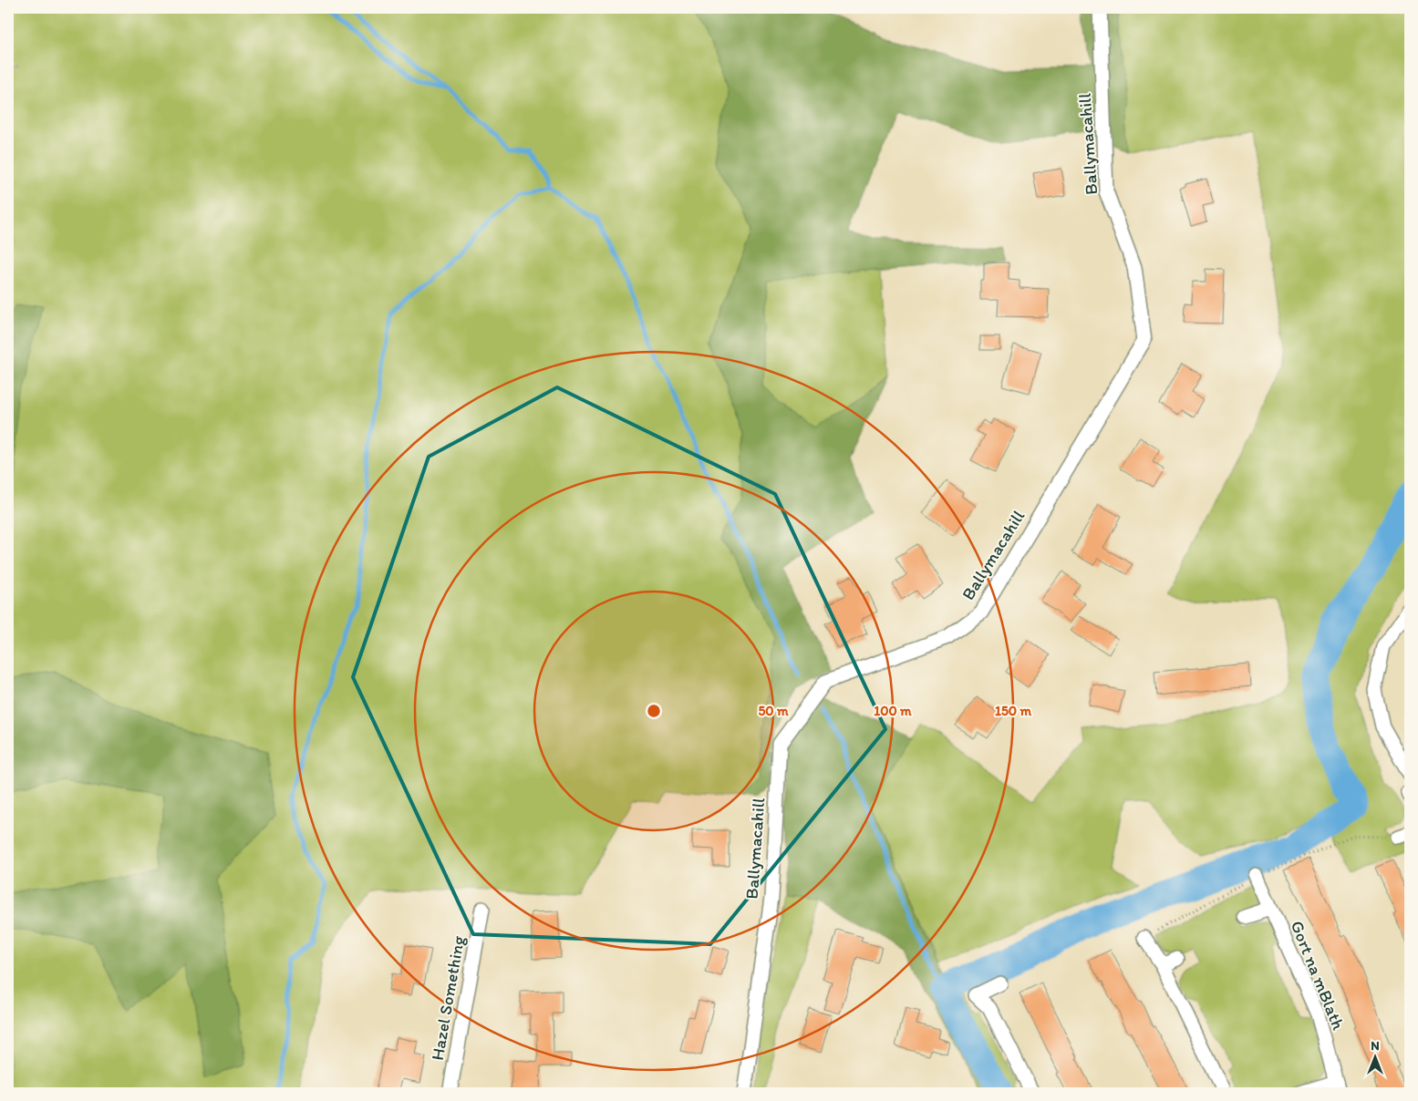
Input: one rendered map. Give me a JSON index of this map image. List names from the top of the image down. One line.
{"streets":{"street":["Ballymacahill","Gort na mBlath","Hazel Something"]},"north":"top","rings":["50 m","100 m","150 m"]}
